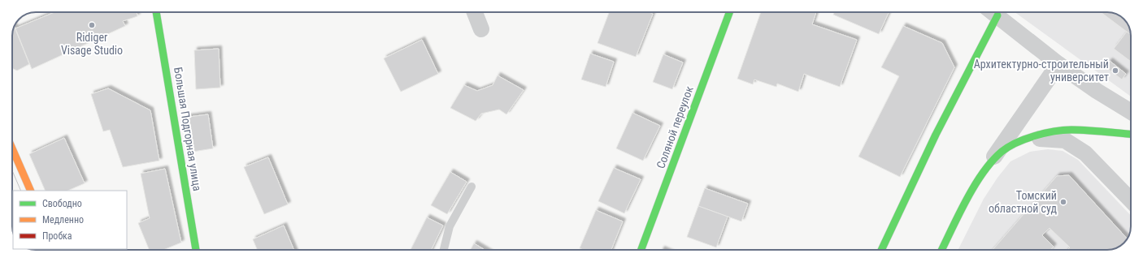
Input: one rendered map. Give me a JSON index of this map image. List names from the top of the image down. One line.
{"streets":{"street":["Соляной переулок","Большая Подгорная улица"]},"places":["Ridiger Visage Studio","Архитектурно-строительный университет","Томский областной суд"],"legend":["Свободно","Медленно","Пробка"]}
